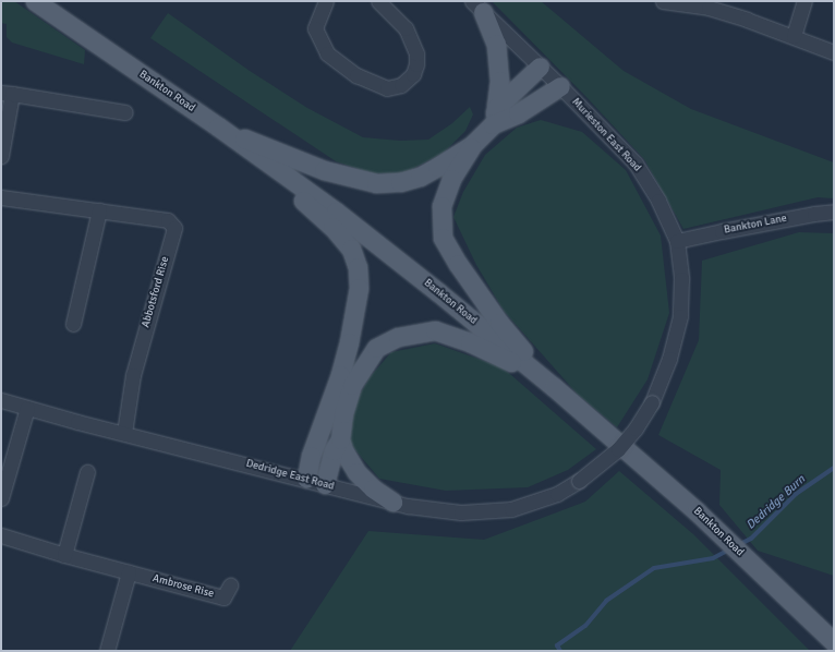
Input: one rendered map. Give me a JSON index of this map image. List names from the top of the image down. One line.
{"streets":{"main road":["Bankton Road"],"street":["Murieston East Road","Bankton Lane","Abbotsford Rise","Dedridge East Road","Ambrose Rise"]},"crossings":[["Murieston East Road","Bankton Lane"],["Murieston East Road","Dedridge East Road"],["Abbotsford Rise","Dedridge East Road"]],"water":["Dedridge Burn"]}
